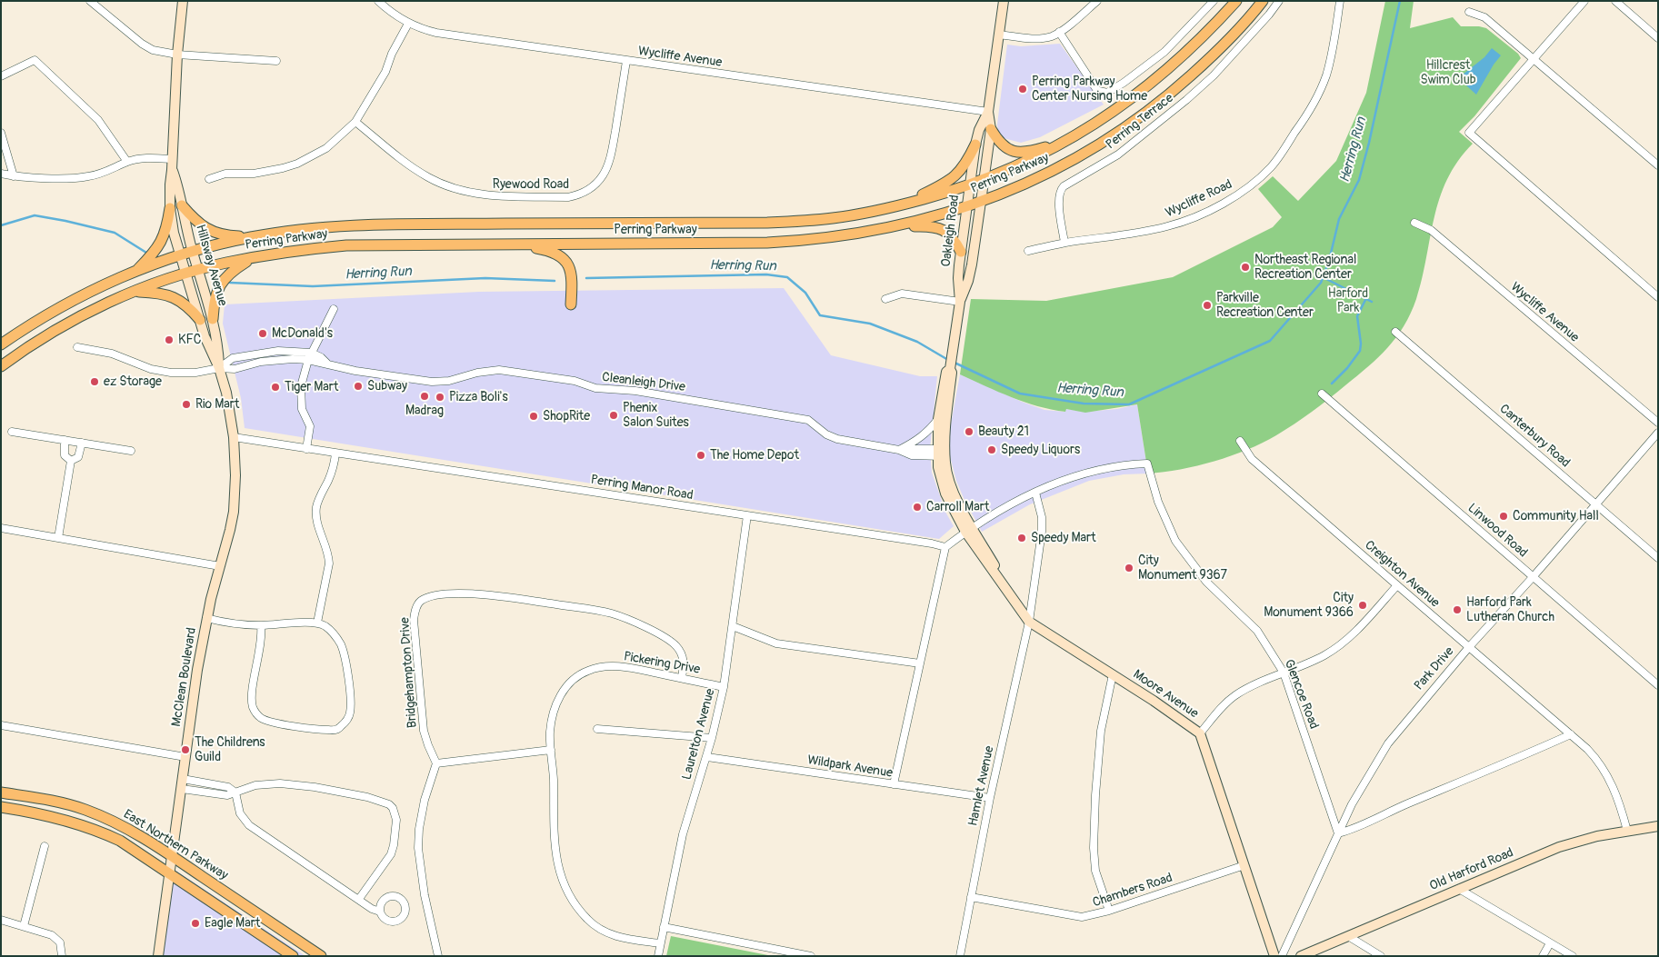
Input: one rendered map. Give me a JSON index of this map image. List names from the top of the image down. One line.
{"streets":{"main road":["Perring Parkway","East Northern Parkway"],"street":["Wycliffe Avenue","Perring Terrace","Ryewood Road","Wycliffe Road","Oakleigh Road","Hillsway Avenue","Cleanleigh Drive","Canterbury Road","Perring Manor Road","Linwood Road","Creighton Avenue","Pickering Drive","Park Drive","Bridgehampton Drive","McClean Boulevard","Moore Avenue","Glencoe Road","Laurelton Avenue","Wildpark Avenue","Hamlet Avenue","Old Harford Road","Chambers Road"]},"crossings":[["Wycliffe Avenue","Ryewood Road"],["Wycliffe Avenue","Oakleigh Road"],["Perring Terrace","Wycliffe Road"],["Perring Parkway","Oakleigh Road"],["Perring Parkway","Hillsway Avenue"],["Perring Parkway","McClean Boulevard"],["Oakleigh Road","Cleanleigh Drive"],["Oakleigh Road","Moore Avenue"],["Hillsway Avenue","Cleanleigh Drive"],["Hillsway Avenue","McClean Boulevard"],["Cleanleigh Drive","McClean Boulevard"],["Canterbury Road","Park Drive"],["Perring Manor Road","McClean Boulevard"],["Perring Manor Road","Laurelton Avenue"],["Linwood Road","Park Drive"],["Creighton Avenue","Park Drive"],["Creighton Avenue","Old Harford Road"],["Pickering Drive","Bridgehampton Drive"],["Pickering Drive","Laurelton Avenue"],["Park Drive","Glencoe Road"],["McClean Boulevard","East Northern Parkway"],["Moore Avenue","Hamlet Avenue"],["Moore Avenue","Chambers Road"],["Glencoe Road","Hamlet Avenue"],["Laurelton Avenue","Wildpark Avenue"],["Wildpark Avenue","Hamlet Avenue"],["Hamlet Avenue","Chambers Road"]],"water":["Herring Run"],"parks":["Hillcrest Swim Club","Harford Park"],"places":["Perring Parkway Center Nursing Home","Northeast Regional Recreation Center","Parkville Recreation Center","McDonald's","KFC","ez Storage","Subway","Tiger Mart","Madrag","Pizza Boli's","Rio Mart","Phenix Salon Suites","ShopRite","Beauty 21","Speedy Liquors","The Home Depot","Carroll Mart","Community Hall","Speedy Mart","City Monument 9367","City Monument 9366","Harford Park Lutheran Church","The Childrens Guild","Eagle Mart"]}
